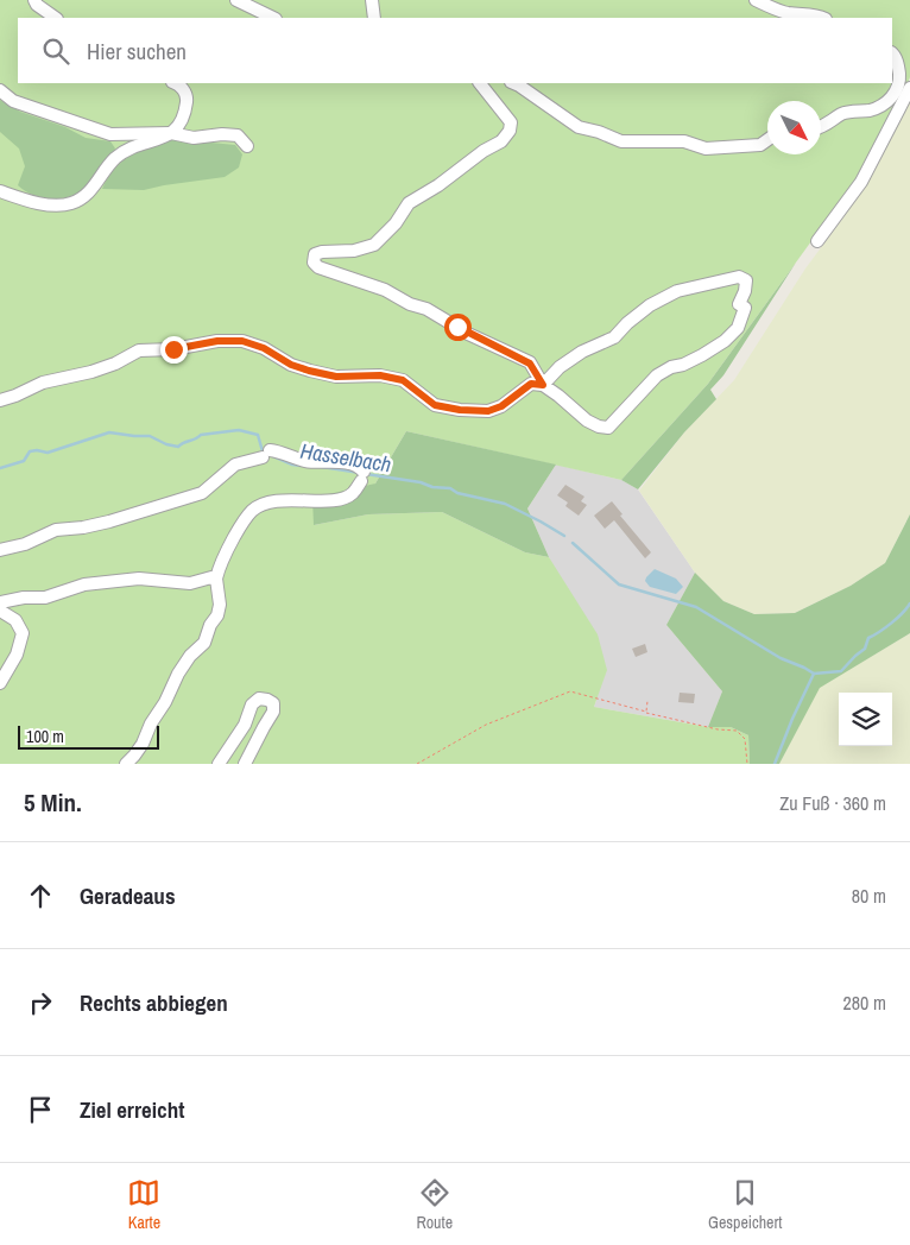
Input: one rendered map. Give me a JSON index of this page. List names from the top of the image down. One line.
{"water":["Hasselbach"],"scale_bar":"100 m","north":"bottom right","page":{"search":"Hier suchen","scale":"100 m","heading":["5 Min.","Zu Fuß · 360 m"],"list":[["Geradeaus","80 m"],["Rechts abbiegen","280 m"],"Ziel erreicht"],"nav":["Karte","Route","Gespeichert"]}}
